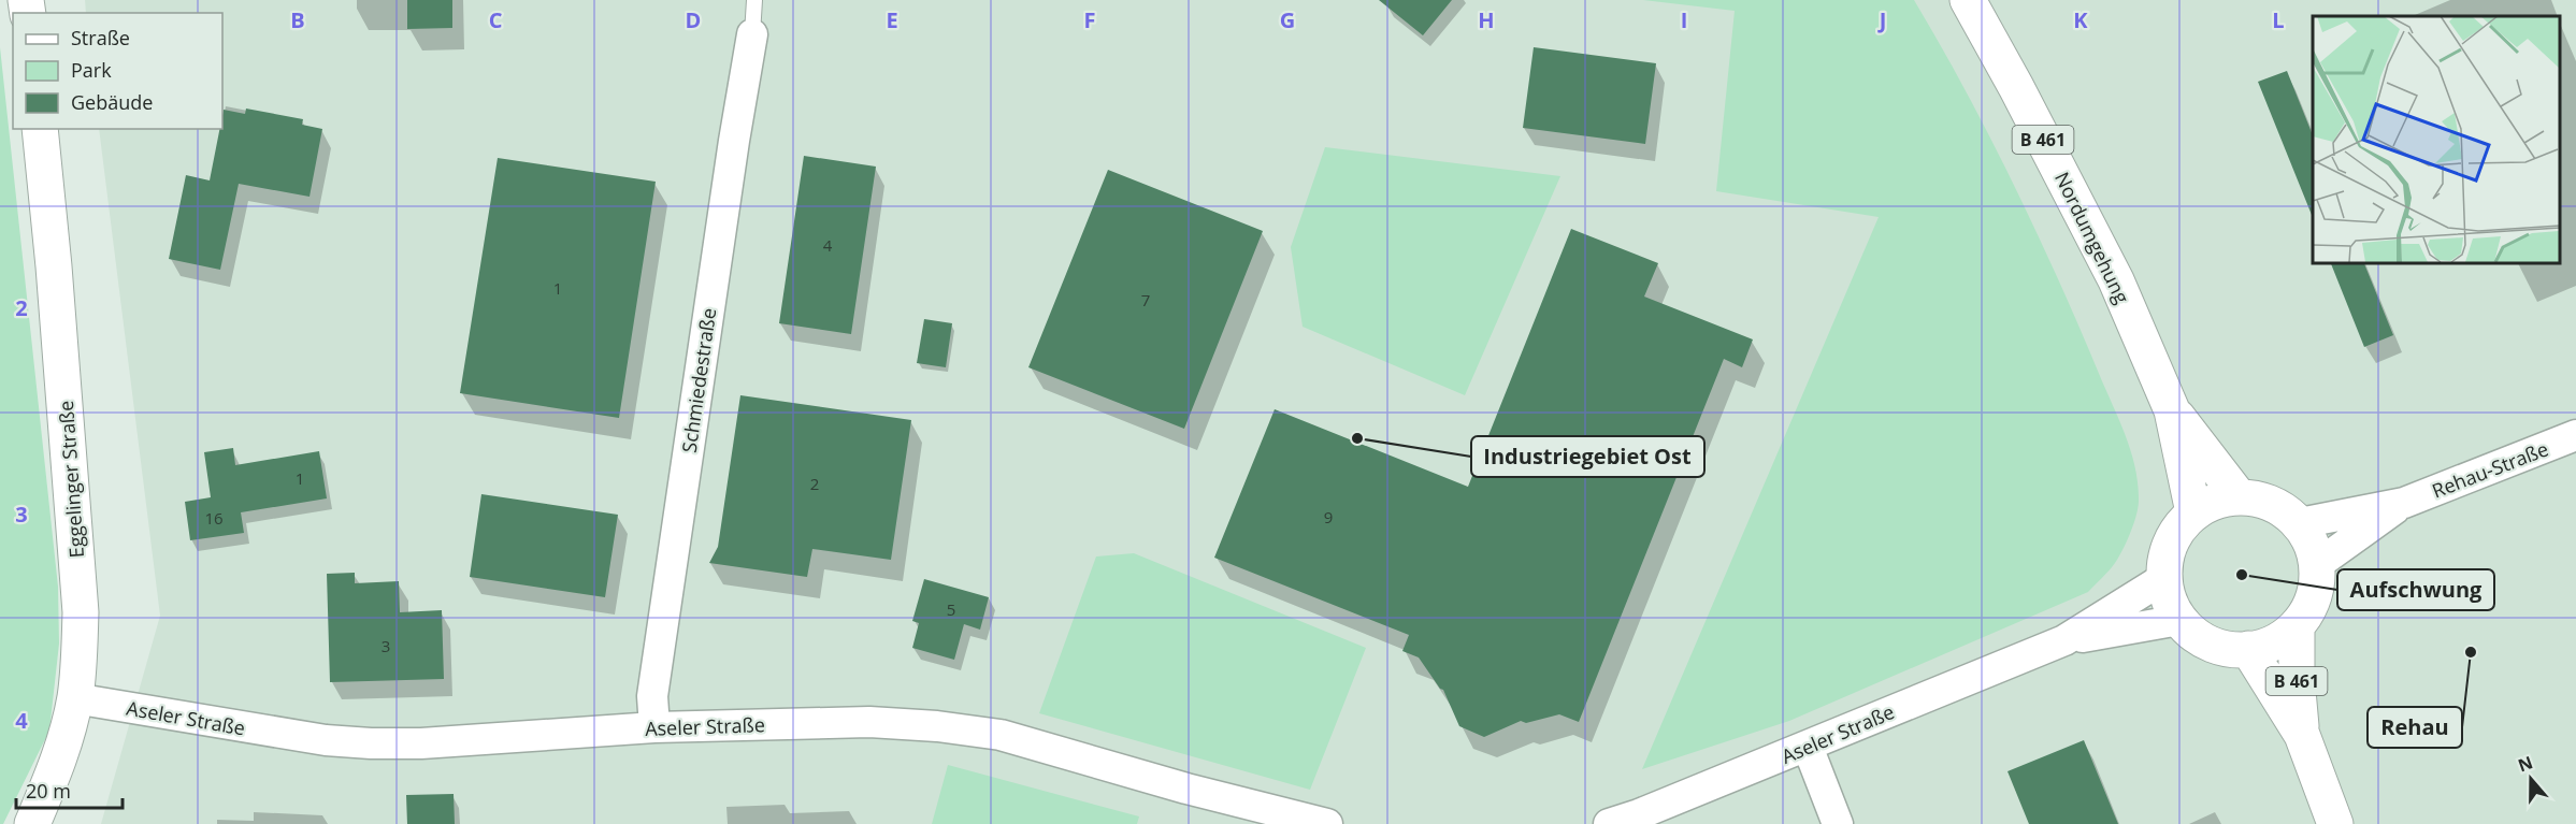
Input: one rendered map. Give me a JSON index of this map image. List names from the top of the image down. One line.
{"streets":{"main road":["B 461","Nordumgehung","Eggelinger Straße"],"street":["Schmiedestraße","Rehau-Straße","Aseler Straße"]},"crossings":[["B 461","Nordumgehung"],["B 461","Rehau-Straße"],["B 461","Aseler Straße"],["Nordumgehung","Rehau-Straße"],["Nordumgehung","Aseler Straße"],["Schmiedestraße","Aseler Straße"],["Rehau-Straße","Aseler Straße"],["Eggelinger Straße","Aseler Straße"]],"places":["Industriegebiet Ost","Aufschwung","Rehau"],"house_numbers":["4","1","7","1","2","9","16","5","3"],"legend":["Straße","Park","Gebäude"],"scale_bar":"20 m","north":"top","grid":{"columns":["B","C","D","E","F","G","H","I","J","K","L"],"rows":["2","3","4"]}}
